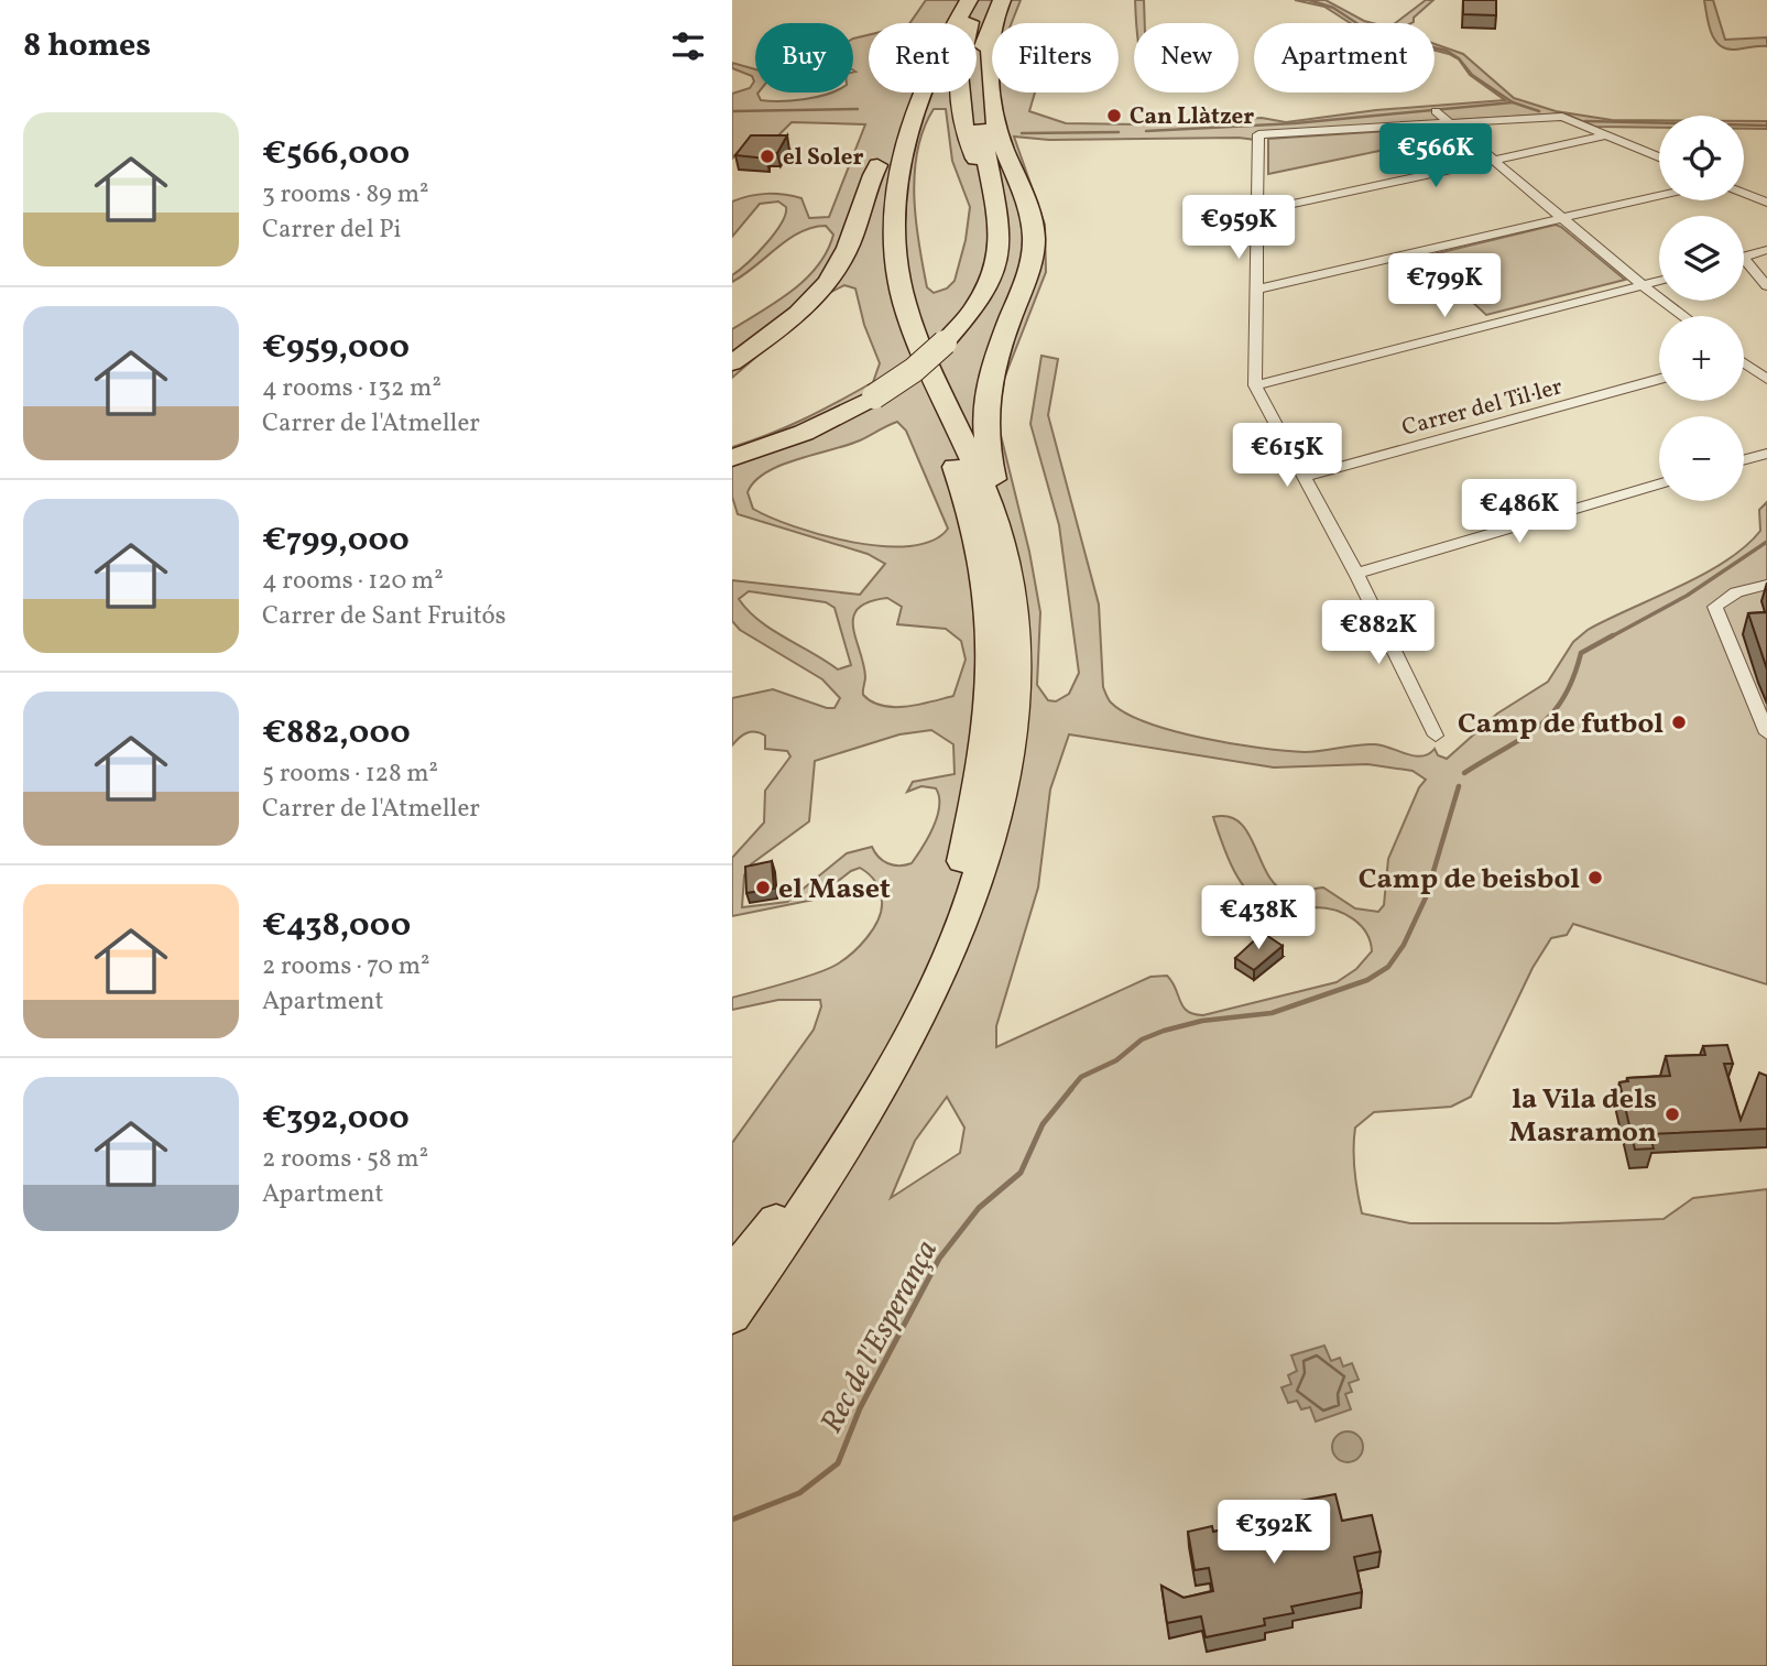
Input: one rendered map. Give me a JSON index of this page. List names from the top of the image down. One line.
{"streets":{"street":["Carrer del Til·ler"]},"water":["Rec de l'Esperança"],"places":["Can Llàtzer","el Soler","Camp de futbol","Camp de beisbol","el Maset","la Vila dels Masramon"],"page":{"heading":"8 homes","chip":["Buy","Rent","Filters","New","Apartment"],"list":[{"name":"€566,000","note":"3 rooms · 89 m² · Carrer del Pi"},{"name":"€959,000","note":"4 rooms · 132 m² · Carrer de l'Atmeller"},{"name":"€799,000","note":"4 rooms · 120 m² · Carrer de Sant Fruitós"},{"name":"€882,000","note":"5 rooms · 128 m² · Carrer de l'Atmeller"},{"name":"€438,000","note":"2 rooms · 70 m² · Apartment"},{"name":"€392,000","note":"2 rooms · 58 m² · Apartment"}],"map_buttons":["+","−"],"price":["€566K","€959K","€799K","€615K","€486K","€882K","€438K","€392K"]}}
